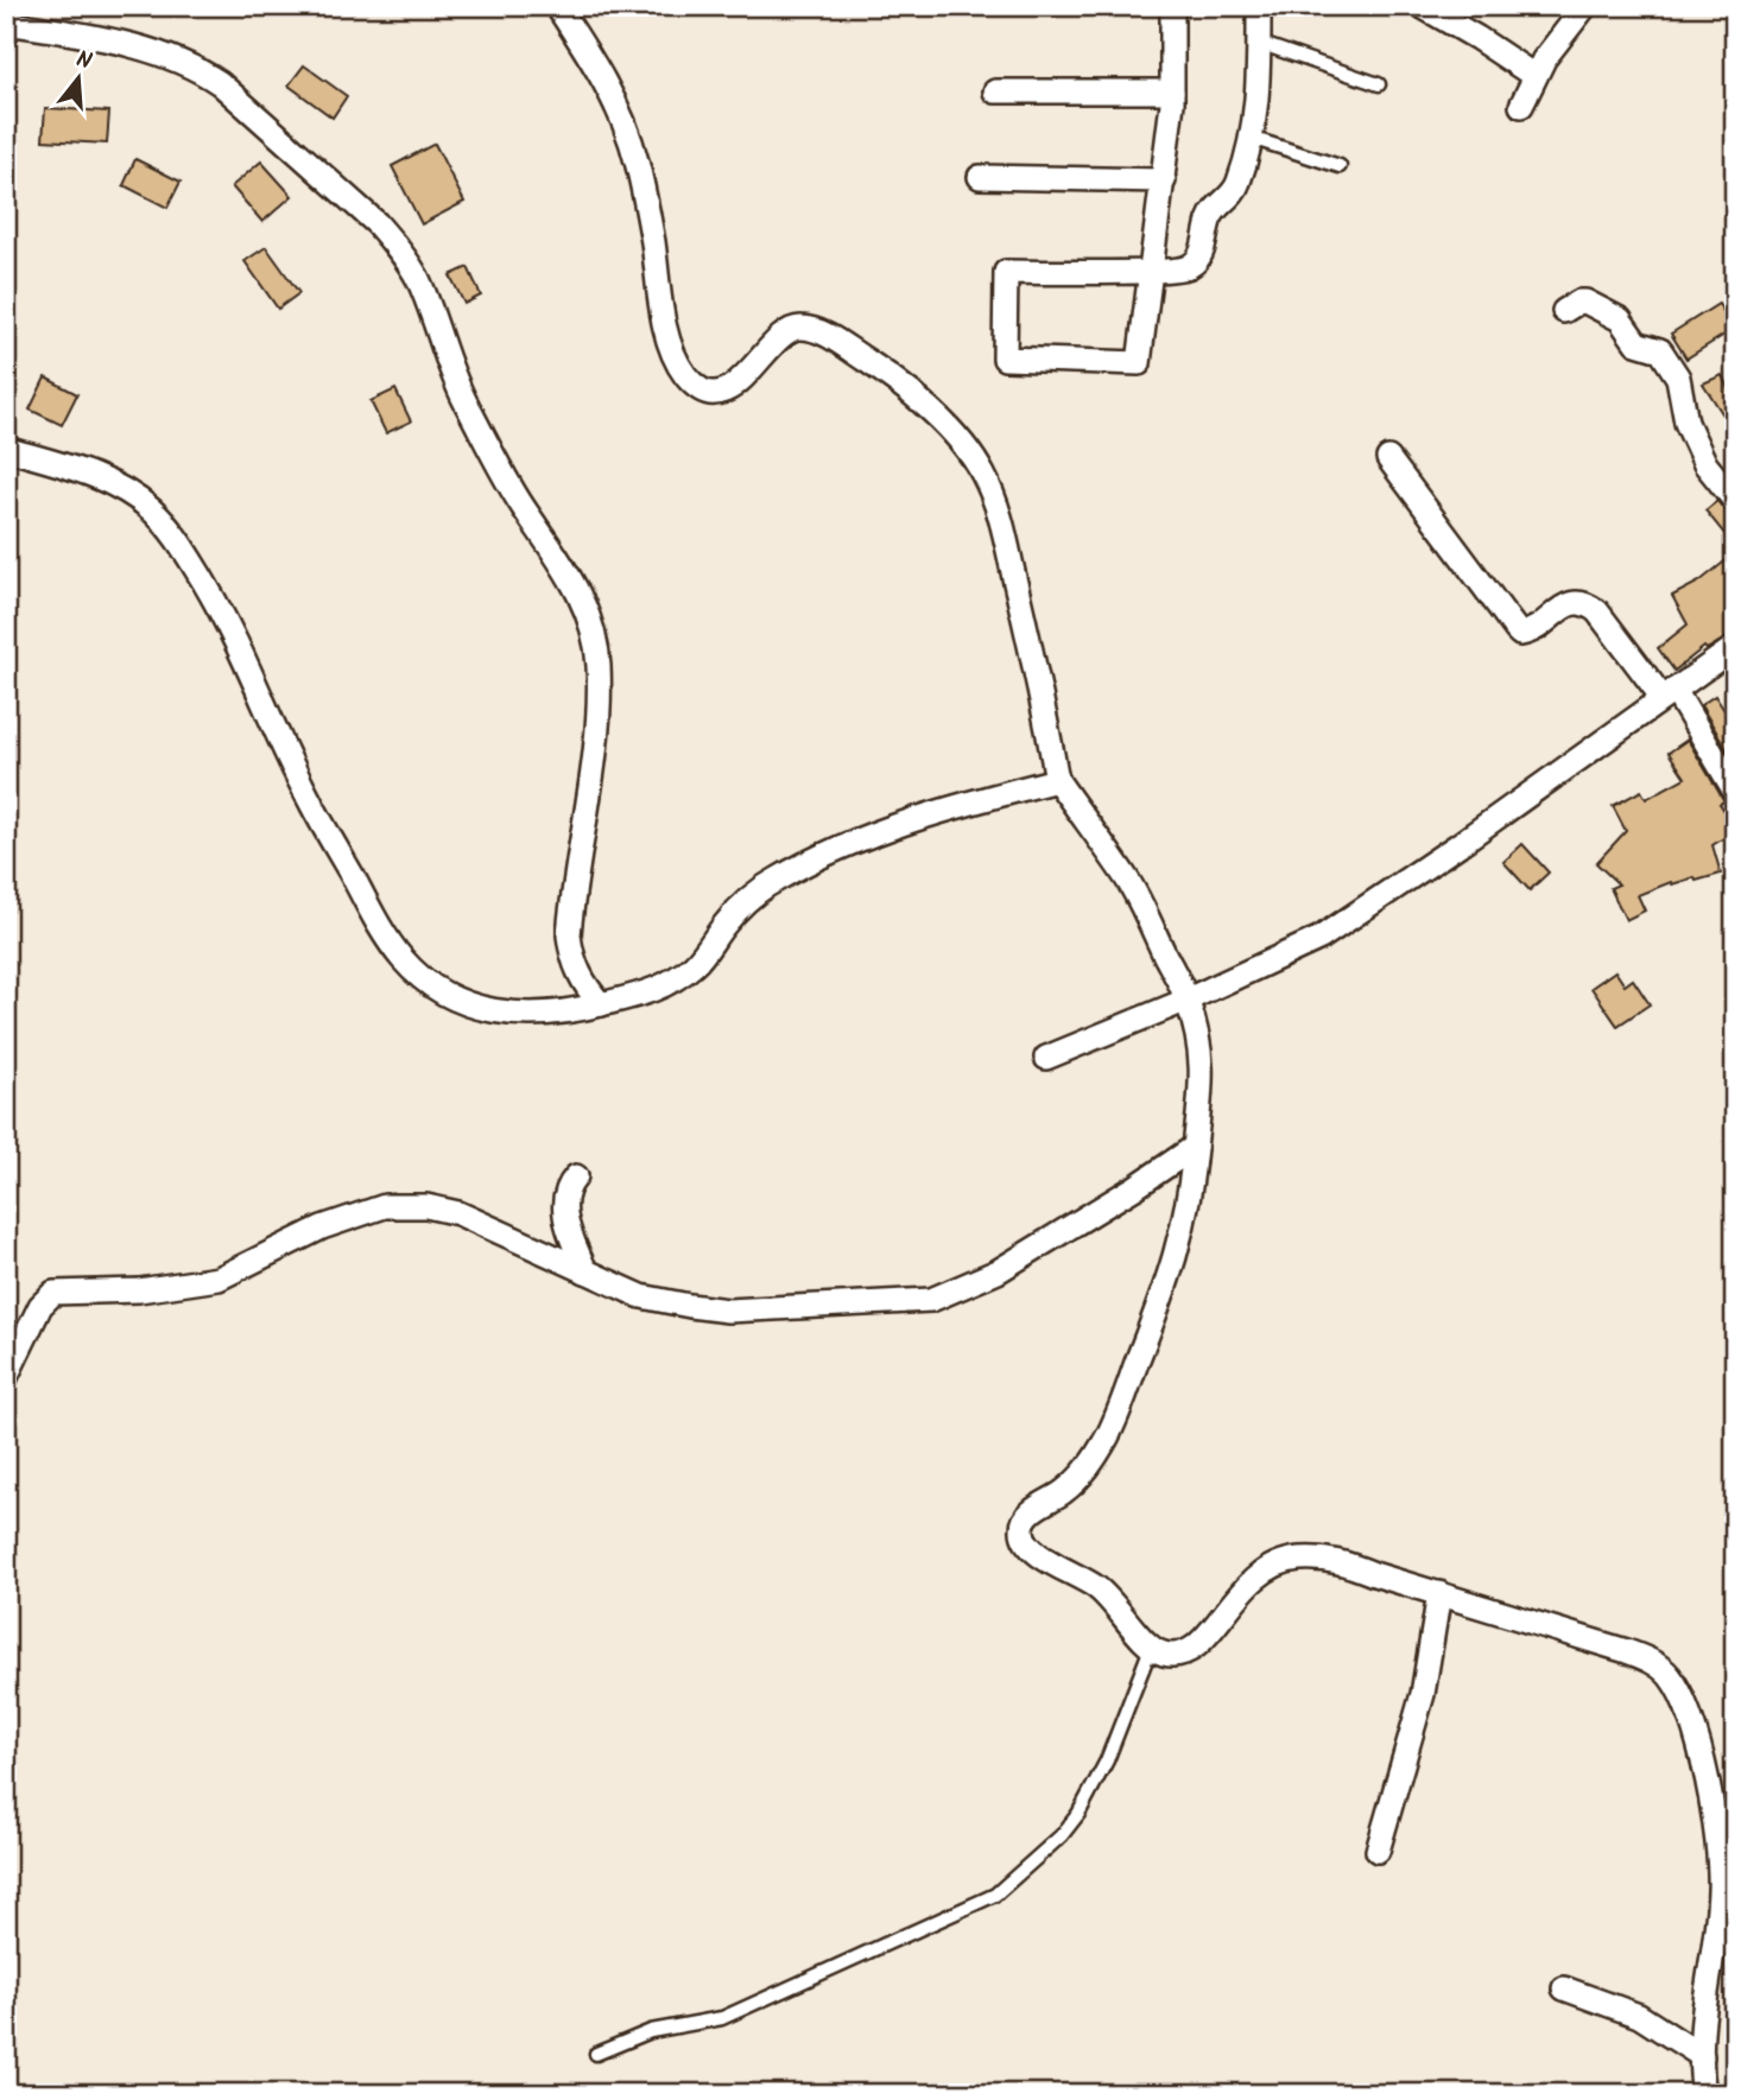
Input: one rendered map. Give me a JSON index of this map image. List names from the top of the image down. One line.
{"north":"top"}
